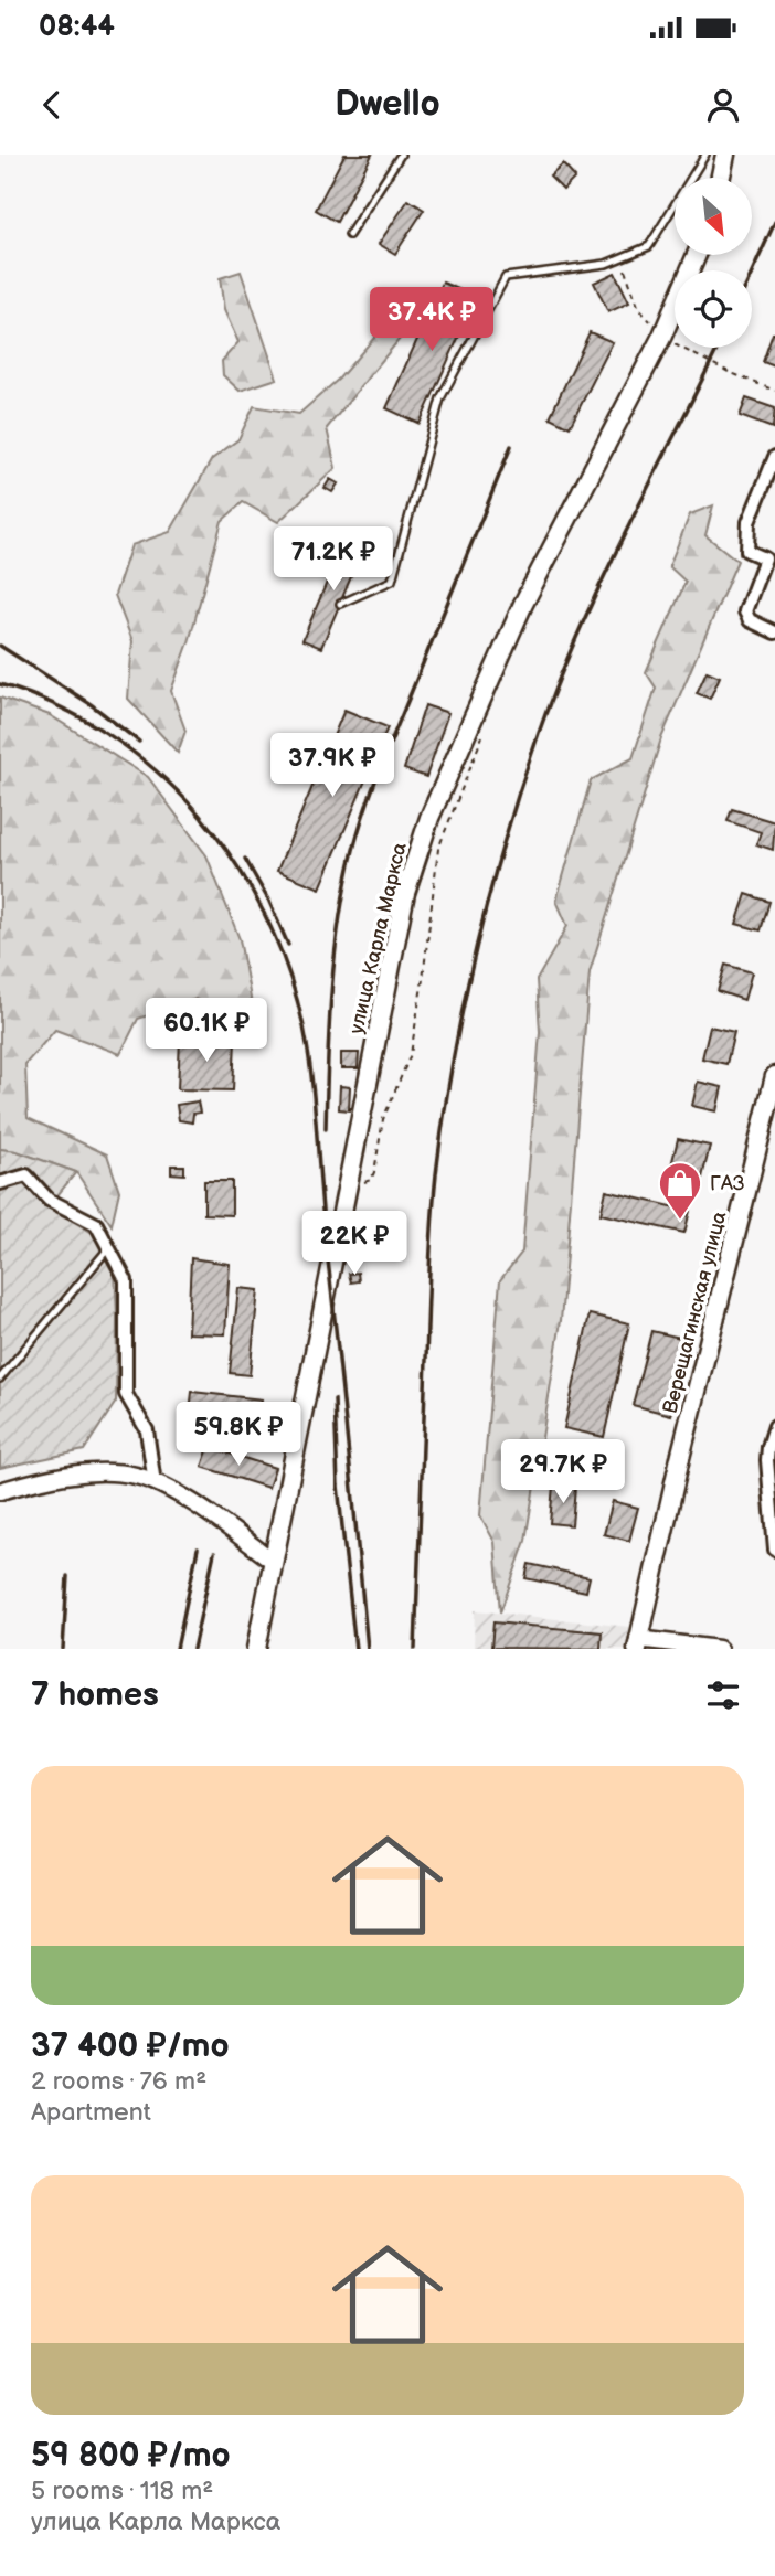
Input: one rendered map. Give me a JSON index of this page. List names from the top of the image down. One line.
{"streets":{"main road":["улица Карла Маркса","Верещагинская улица"]},"places":{"shop":["ГАЗ"]},"north":"bottom right","page":{"status":"08:44","header":"Dwello","price":["37.4K ₽","71.2K ₽","37.9K ₽","60.1K ₽","22K ₽","59.8K ₽","29.7K ₽"],"heading":"7 homes","list":[{"name":"37 400 ₽/mo","note":"2 rooms · 76 m² · Apartment"},{"name":"59 800 ₽/mo","note":"5 rooms · 118 m² · улица Карла Маркса"}]}}
